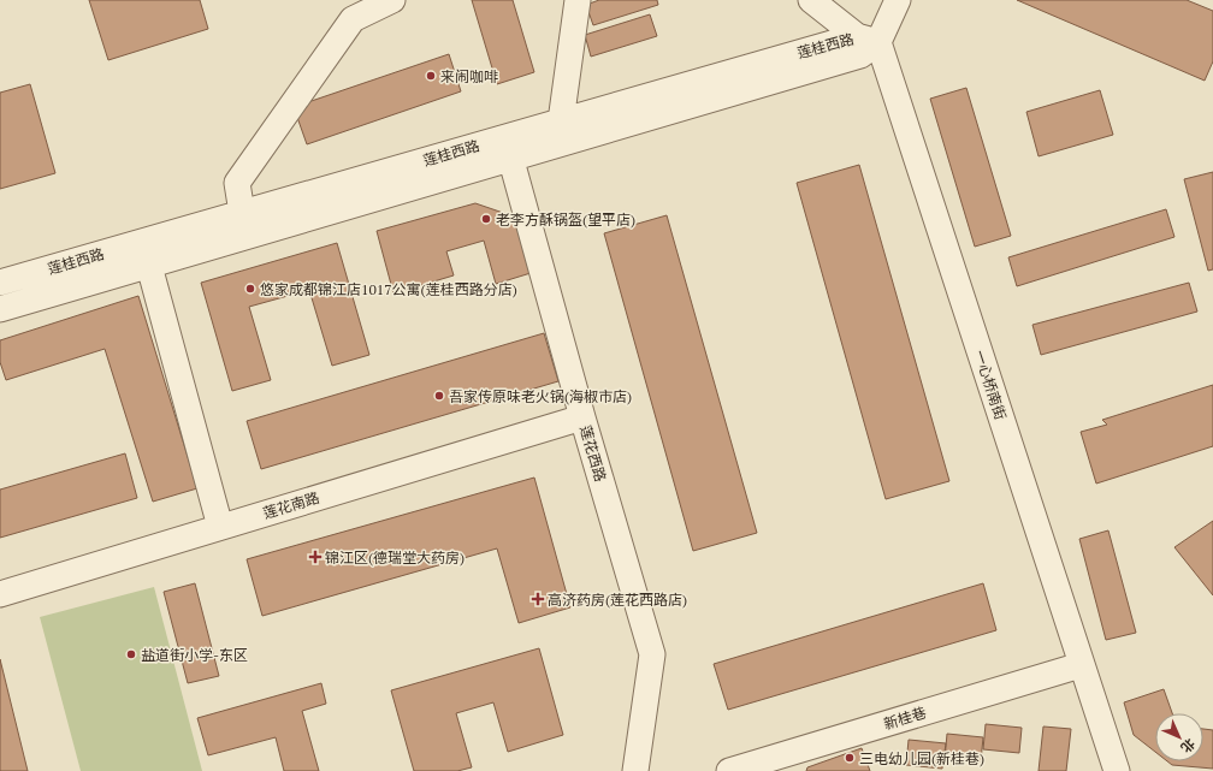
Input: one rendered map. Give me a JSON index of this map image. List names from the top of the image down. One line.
{"streets":{"street":["莲桂西路","一心桥南街","莲花西路","莲花南路","新桂巷"]},"crossings":[["莲桂西路","一心桥南街"],["莲桂西路","莲花西路"],["一心桥南街","新桂巷"],["莲花西路","莲花南路"]],"places":{"other":["来闹咖啡","老李方酥锅盔(望平店)","悠家成都锦江店1017公寓(莲桂西路分店)","吾家传原味老火锅(海椒市店)","盐道街小学-东区","三电幼儿园(新桂巷)"],"health":["锦江区(德瑞堂大药房)","高济药房(莲花西路店)"]},"north":"bottom right"}
